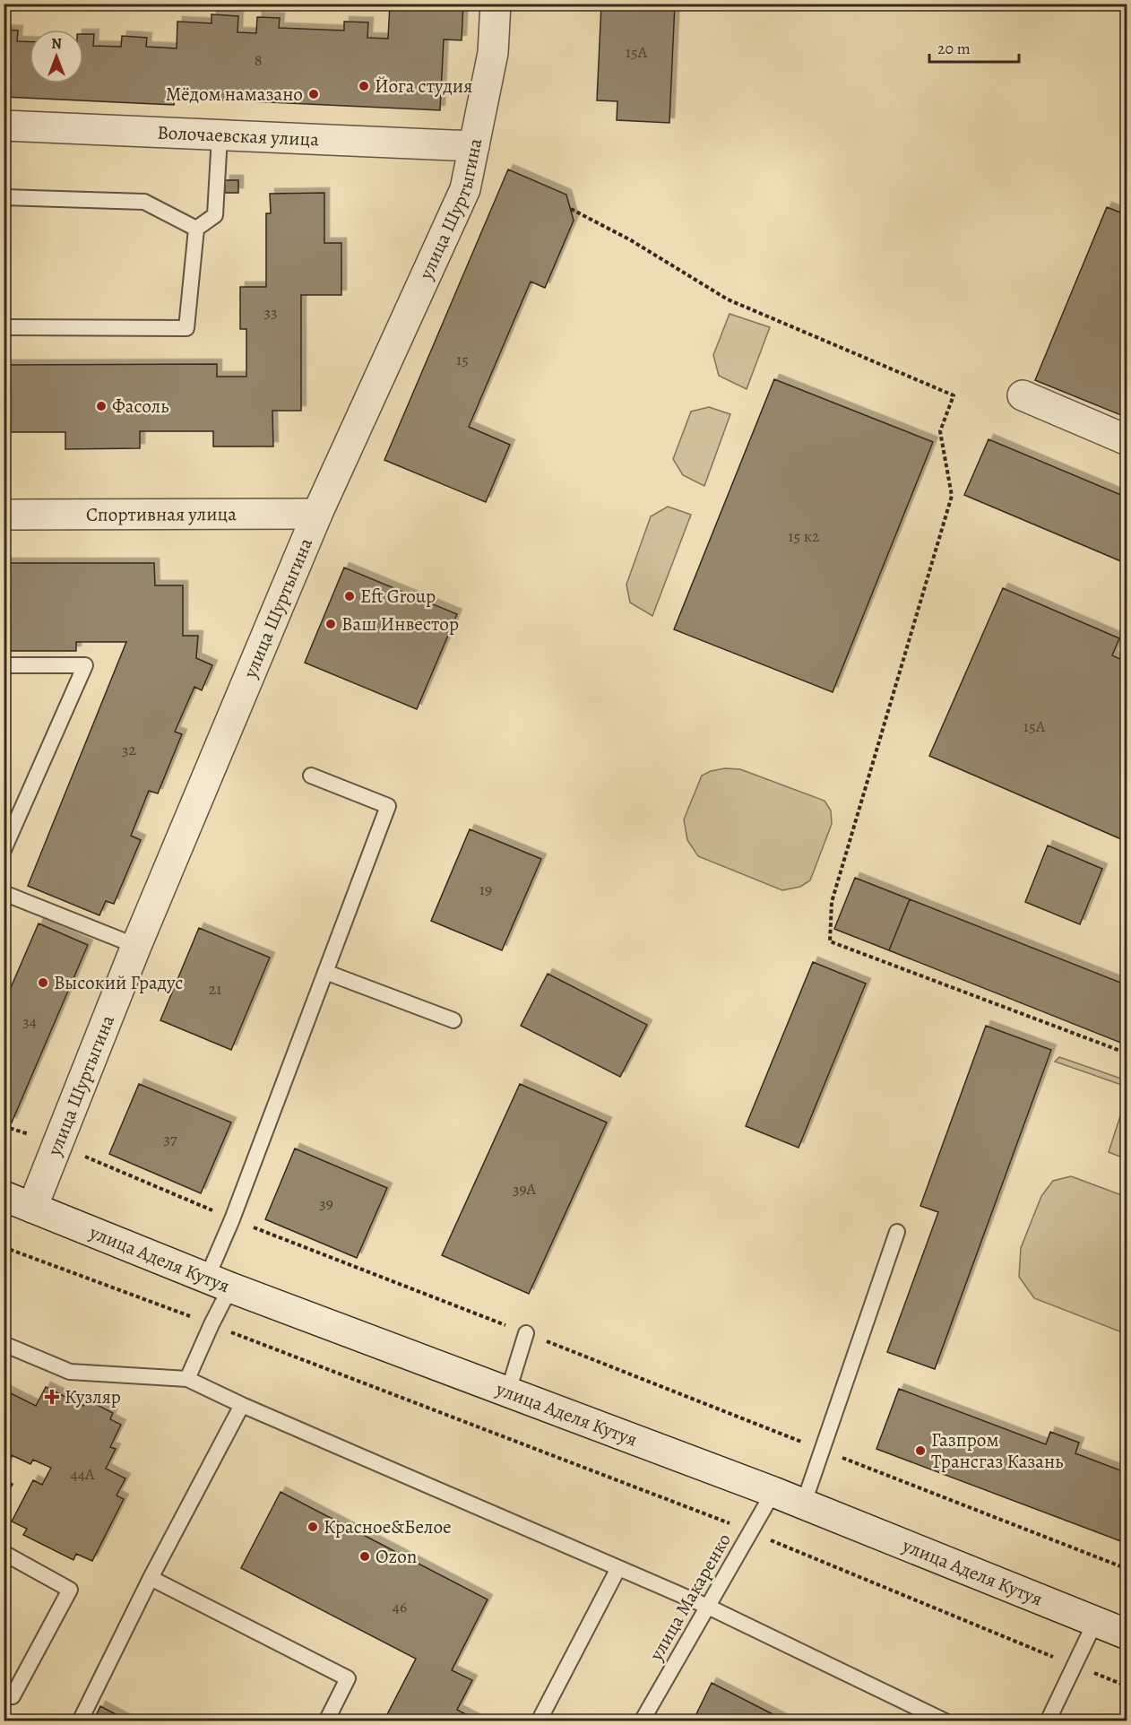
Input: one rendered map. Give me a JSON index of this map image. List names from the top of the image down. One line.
{"streets":{"street":["Волочаевская улица","улица Шуртыгина","Спортивная улица","улица Аделя Кутуя"],"lane":["улица Макаренко"]},"crossings":[["Волочаевская улица","улица Шуртыгина"],["улица Шуртыгина","Спортивная улица"],["улица Шуртыгина","улица Аделя Кутуя"],["улица Аделя Кутуя","улица Макаренко"]],"places":{"other":["Йога студия","Мёдом намазано","Фасоль","Eft Group","Ваш Инвестор","Высокий Градус","Газпром Трансгаз Казань","Красное&Белое","Ozon"],"health":["Кузляр"]},"house_numbers":["15А","8","33","15","15 к2","15А","32","19","21","34","37","39А","39","44А","46"],"scale_bar":"20 m","north":"top"}
